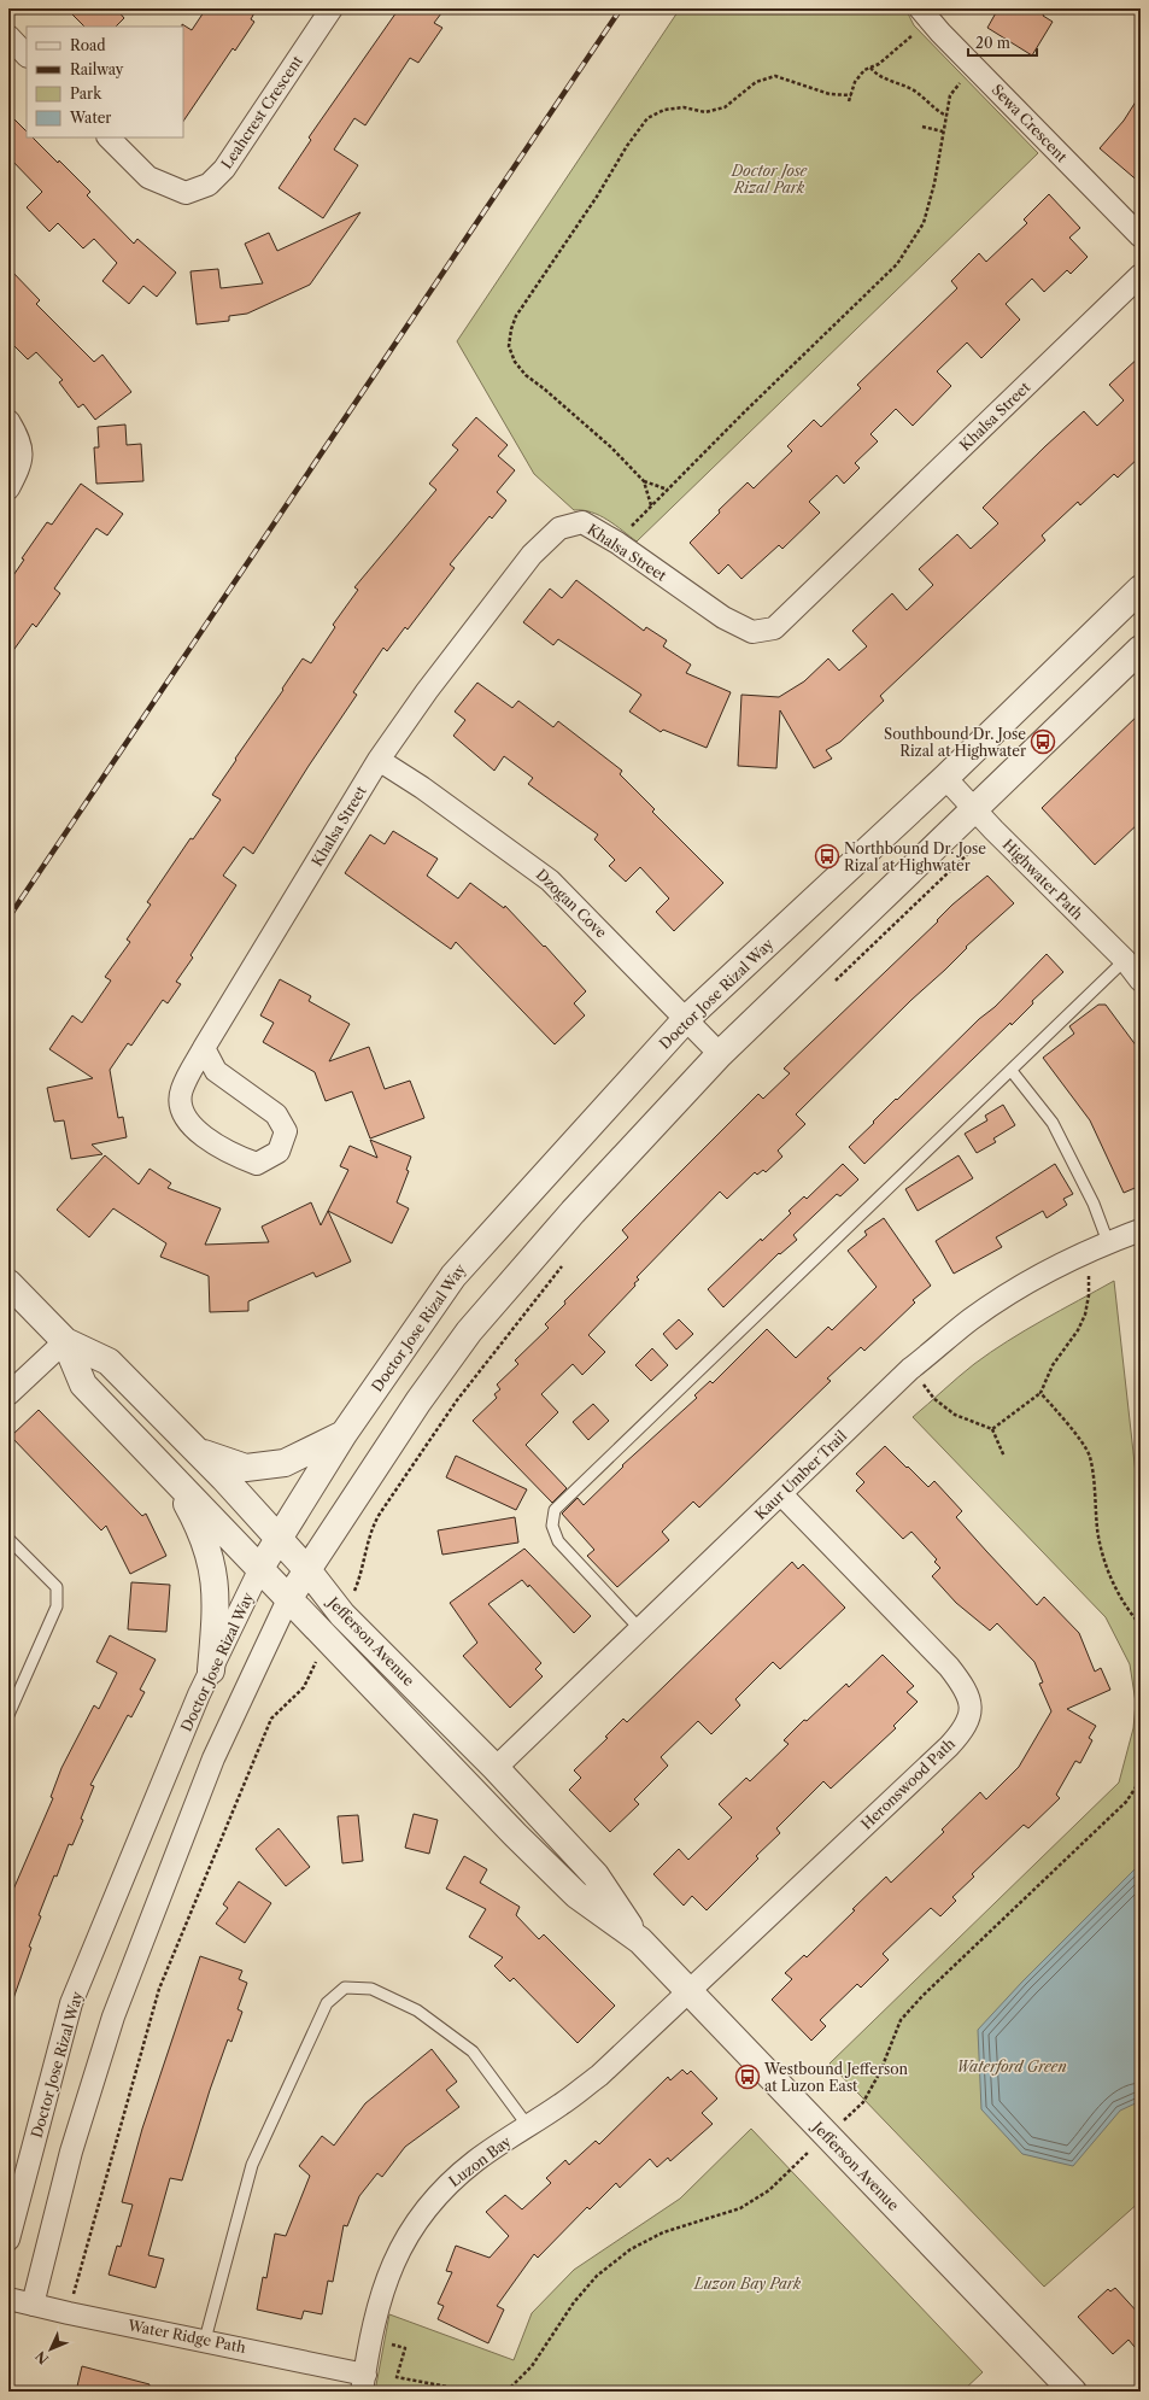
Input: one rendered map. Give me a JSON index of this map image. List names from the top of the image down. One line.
{"streets":{"street":["Leahcrest Crescent","Sewa Crescent","Khalsa Street","Highwater Path","Dzogan Cove","Doctor Jose Rizal Way","Kaur Umber Trail","Jefferson Avenue","Heronswood Path","Luzon Bay","Water Ridge Path"]},"crossings":[["Khalsa Street","Dzogan Cove"],["Highwater Path","Doctor Jose Rizal Way"],["Dzogan Cove","Doctor Jose Rizal Way"],["Doctor Jose Rizal Way","Jefferson Avenue"],["Kaur Umber Trail","Jefferson Avenue"],["Kaur Umber Trail","Heronswood Path"],["Jefferson Avenue","Heronswood Path"],["Jefferson Avenue","Luzon Bay"],["Heronswood Path","Luzon Bay"],["Luzon Bay","Water Ridge Path"]],"parks":["Doctor Jose Rizal Park","Waterford Green","Luzon Bay Park"],"places":{"bus stop":["Southbound Dr. Jose Rizal at Highwater","Northbound Dr. Jose Rizal at Highwater","Westbound Jefferson at Luzon East"]},"legend":["Road","Railway","Park","Water"],"scale_bar":"20 m","north":"bottom left"}
